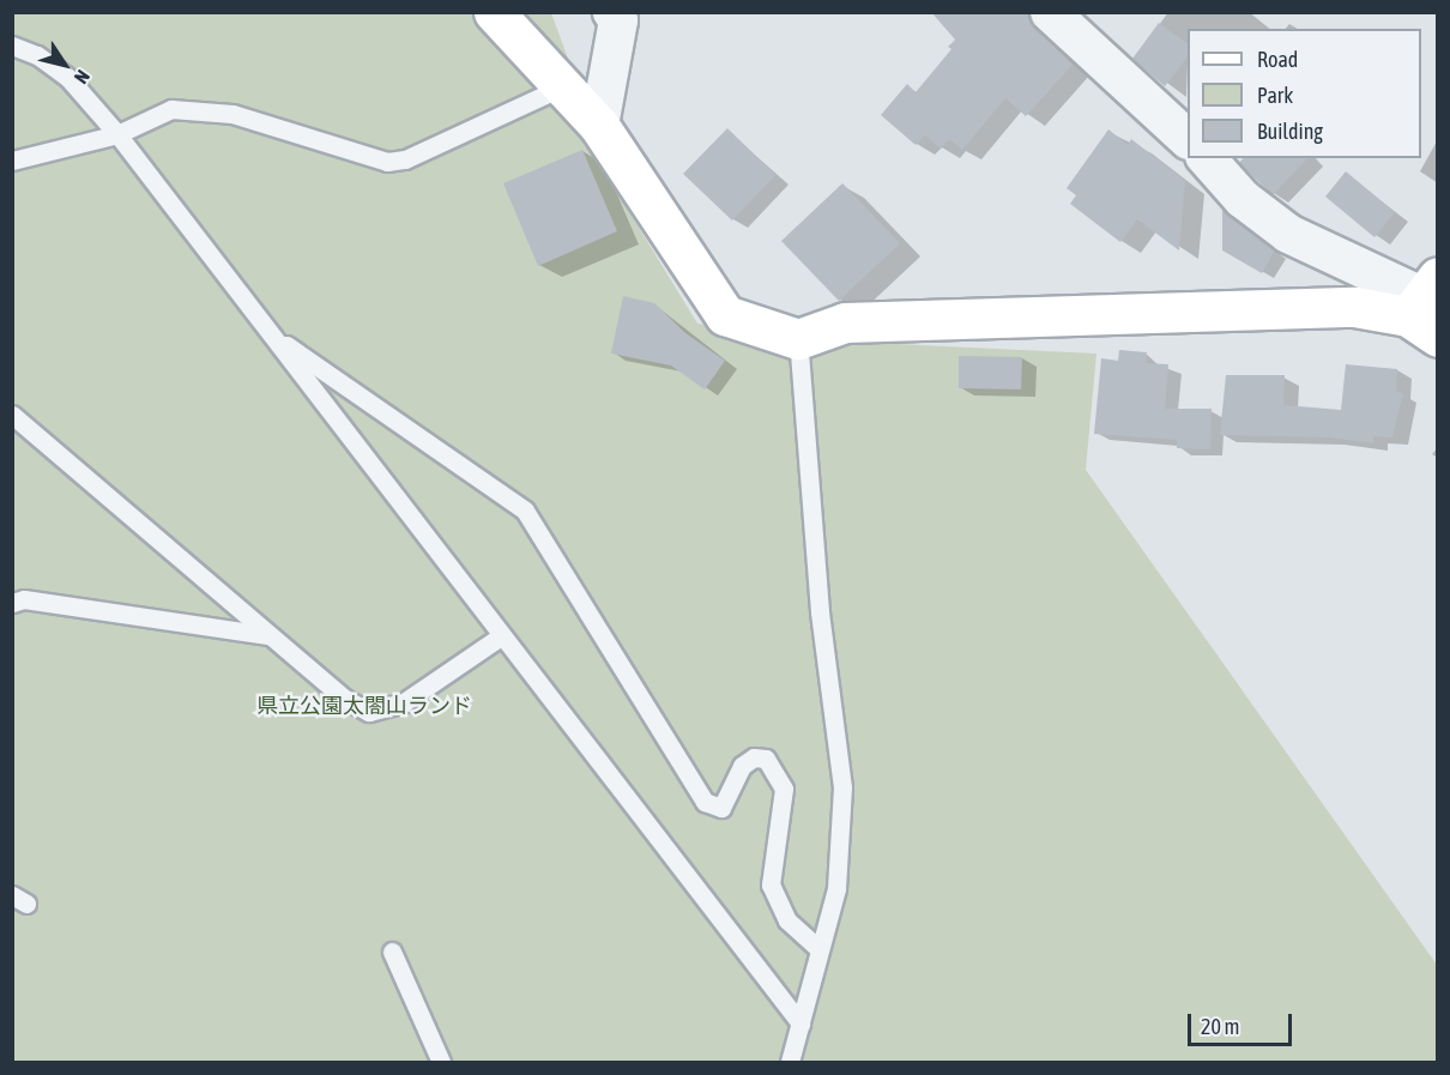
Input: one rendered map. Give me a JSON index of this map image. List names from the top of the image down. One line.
{"parks":["県立公園太閤山ランド"],"legend":["Road","Park","Building"],"scale_bar":"20 m","north":"bottom right"}
